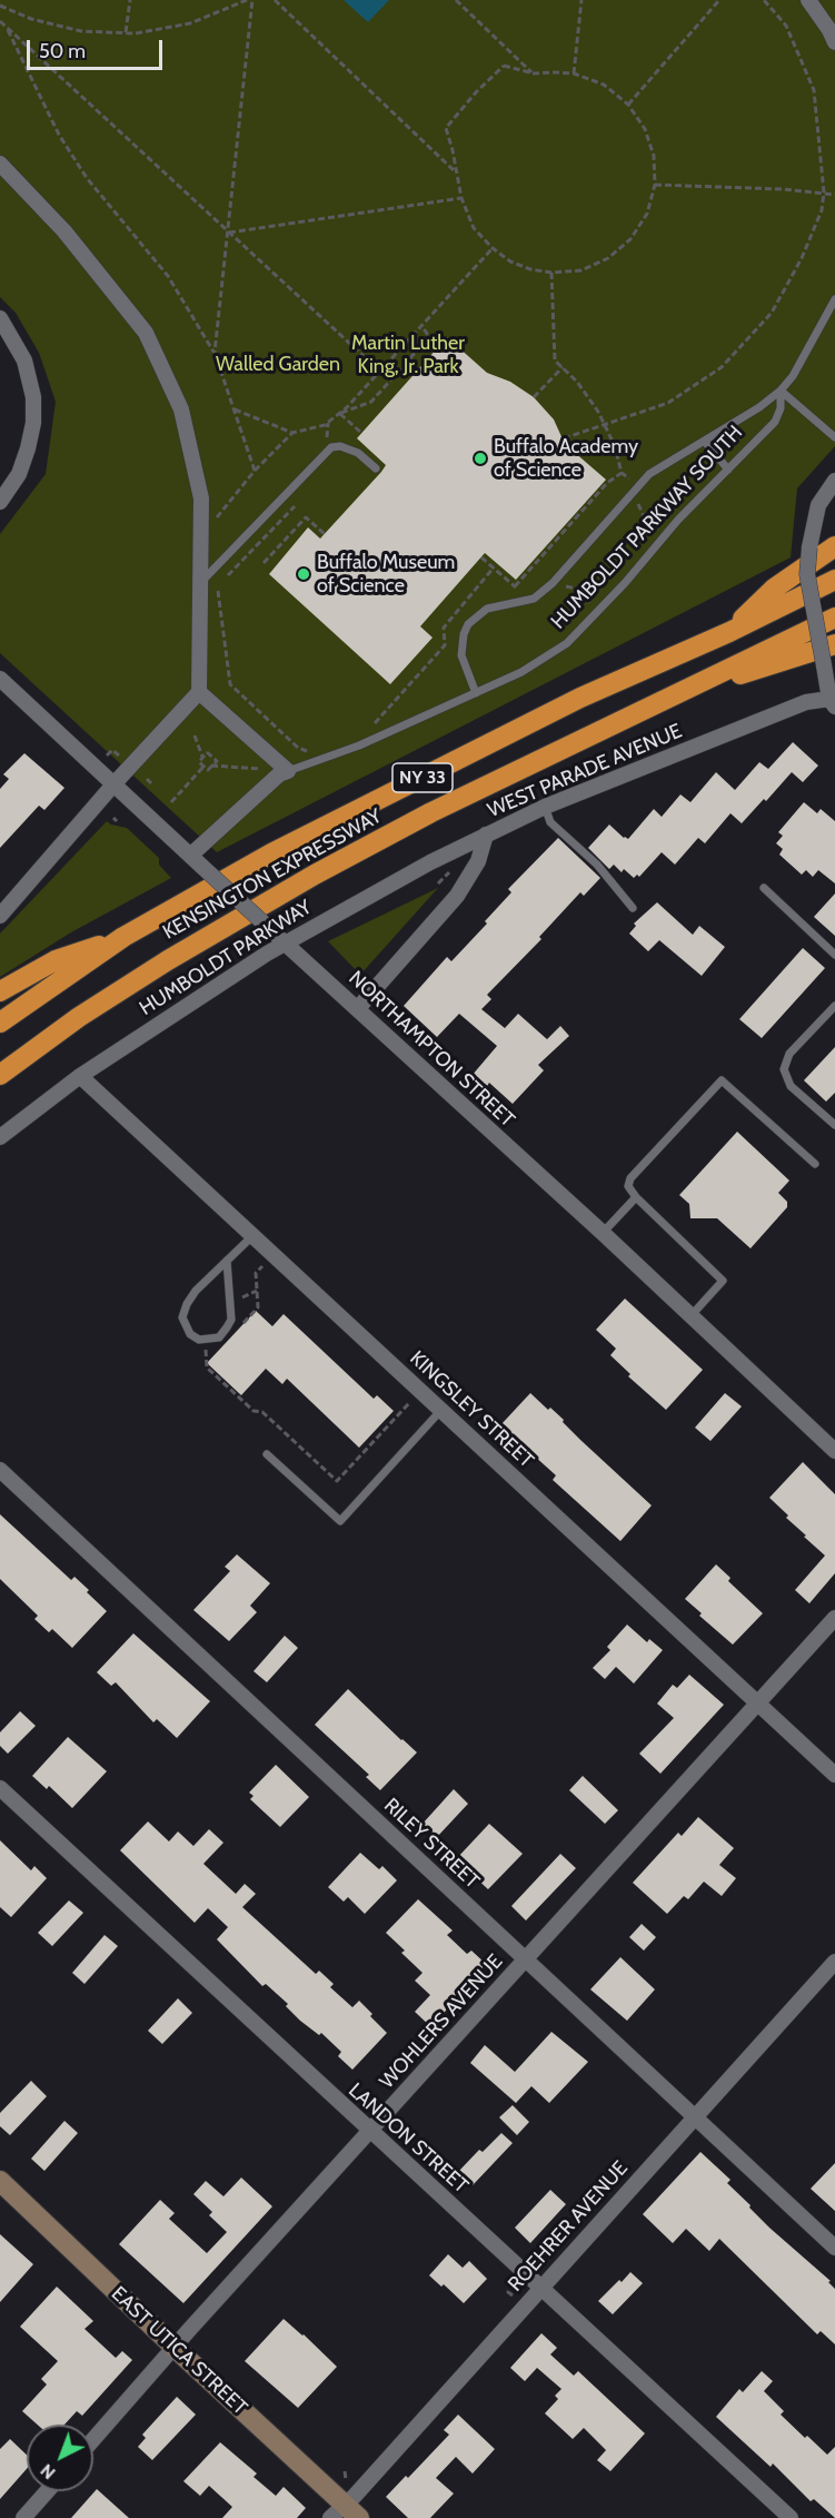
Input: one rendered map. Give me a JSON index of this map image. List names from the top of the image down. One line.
{"streets":{"highway":["NY 33","KENSINGTON EXPRESSWAY"],"street":["WEST PARADE AVENUE","HUMBOLDT PARKWAY","NORTHAMPTON STREET","KINGSLEY STREET","RILEY STREET","WOHLERS AVENUE","LANDON STREET","ROEHRER AVENUE","EAST UTICA STREET"],"lane":["HUMBOLDT PARKWAY SOUTH"]},"crossings":[["WEST PARADE AVENUE","HUMBOLDT PARKWAY"],["WEST PARADE AVENUE","NORTHAMPTON STREET"],["HUMBOLDT PARKWAY","NORTHAMPTON STREET"],["HUMBOLDT PARKWAY","KINGSLEY STREET"],["KINGSLEY STREET","WOHLERS AVENUE"],["RILEY STREET","WOHLERS AVENUE"],["RILEY STREET","ROEHRER AVENUE"],["WOHLERS AVENUE","LANDON STREET"],["WOHLERS AVENUE","EAST UTICA STREET"],["LANDON STREET","ROEHRER AVENUE"],["ROEHRER AVENUE","EAST UTICA STREET"]],"parks":["Martin Luther King, Jr. Park","Walled Garden"],"places":["Buffalo Academy of Science","Buffalo Museum of Science"],"scale_bar":"50 m","north":"bottom left"}
